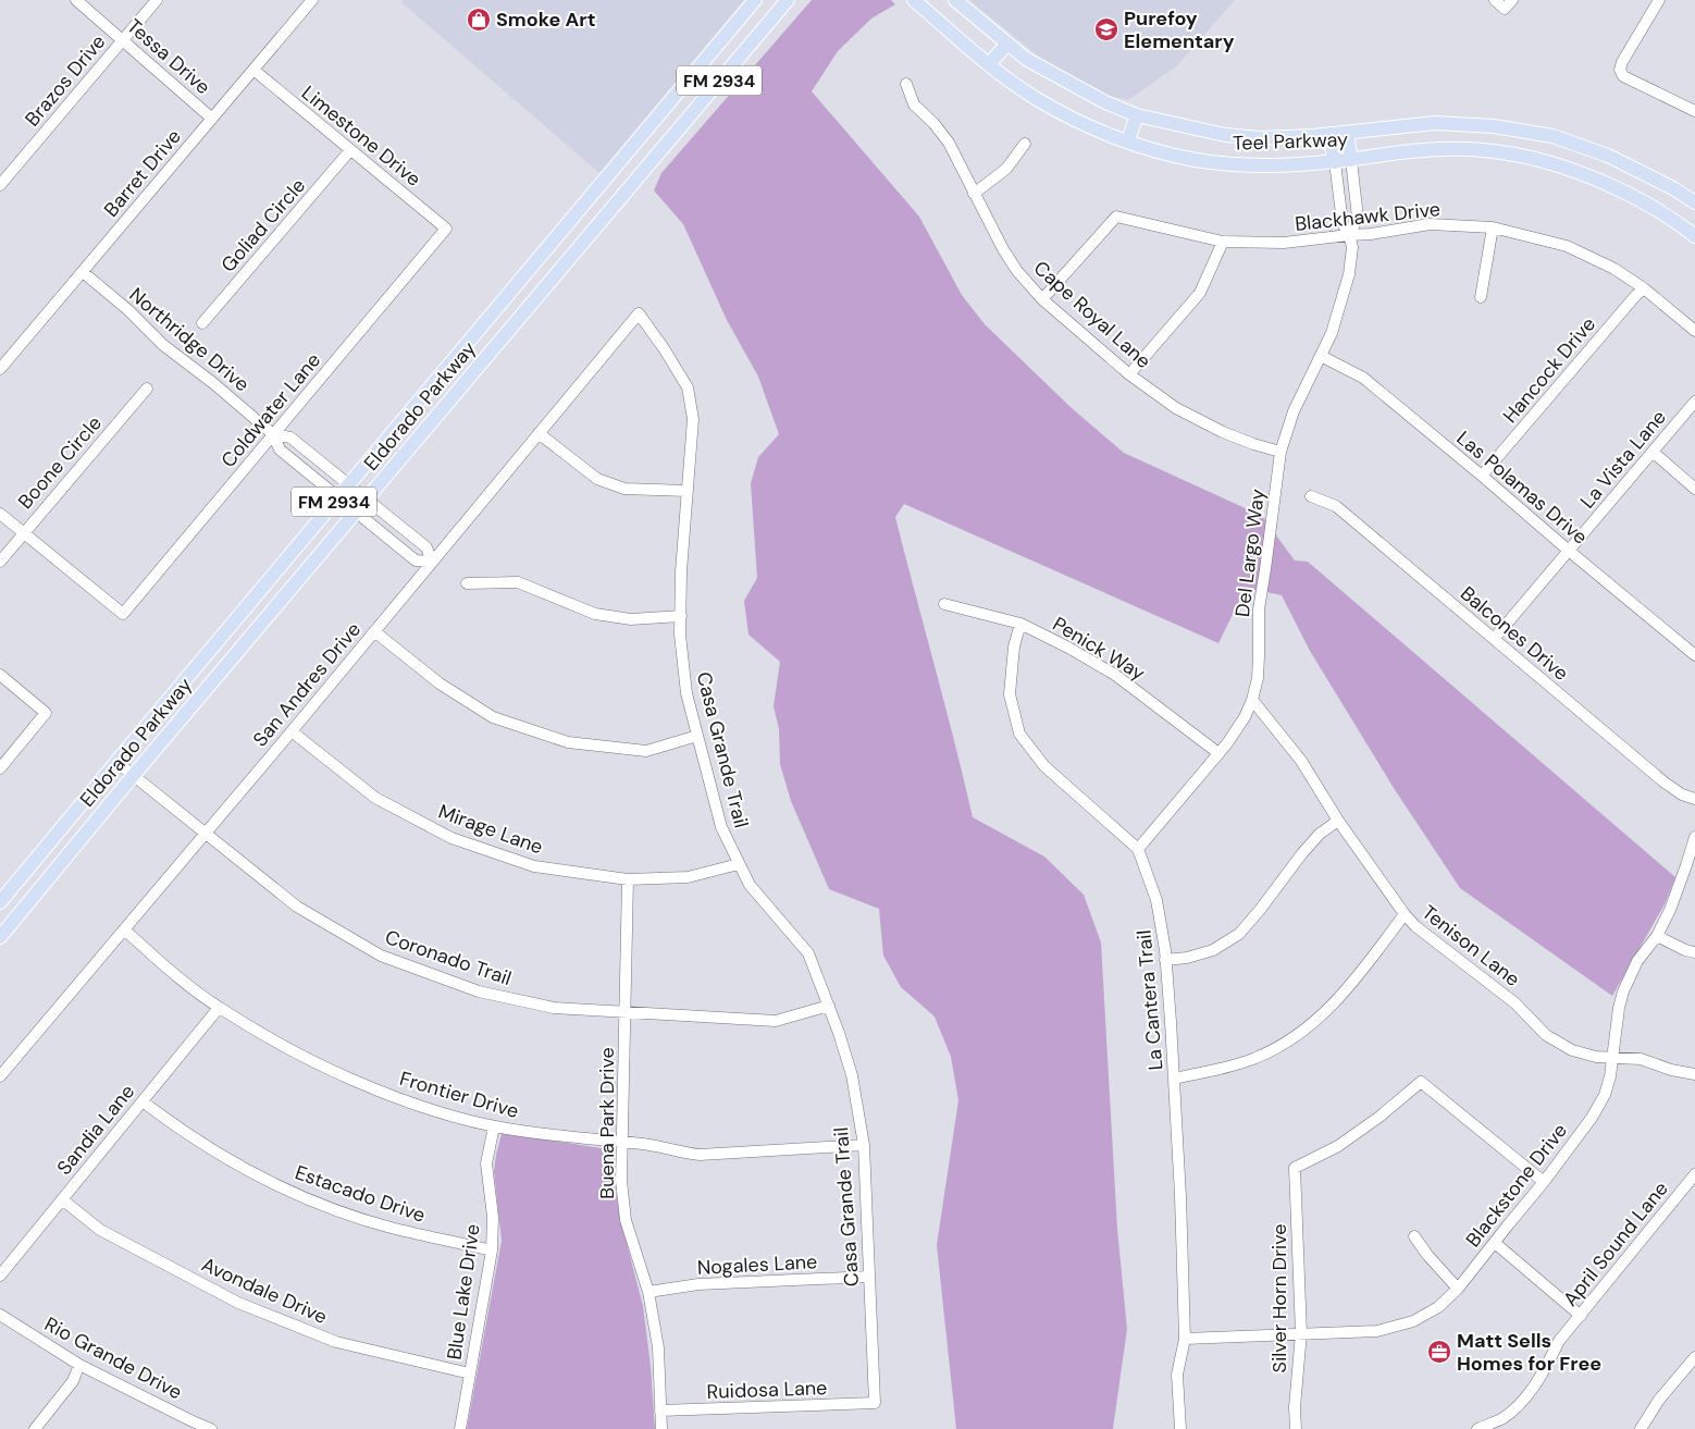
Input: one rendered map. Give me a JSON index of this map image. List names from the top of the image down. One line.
{"streets":{"main road":["FM 2934","Teel Parkway","Eldorado Parkway"],"street":["Tessa Drive","Brazos Drive","Limestone Drive","Barret Drive","Blackhawk Drive","Goliad Circle","Cape Royal Lane","Northridge Drive","Hancock Drive","Coldwater Lane","La Vista Lane","Boone Circle","Las Polamas Drive","Del Largo Way","Balcones Drive","Penick Way","San Andres Drive","Casa Grande Trail","Mirage Lane","Tenison Lane","Coronado Trail","La Cantera Trail","Frontier Drive","Buena Park Drive","Sandia Lane","Blackstone Drive","Estacado Drive","April Sound Lane","Nogales Lane","Avondale Drive","Blue Lake Drive","Silver Horn Drive","Rio Grande Drive","Ruidosa Lane"]},"crossings":[["Tessa Drive","Brazos Drive"],["Tessa Drive","Barret Drive"],["Limestone Drive","Barret Drive"],["Limestone Drive","Goliad Circle"],["Limestone Drive","Coldwater Lane"],["Teel Parkway","Del Largo Way"],["Barret Drive","Northridge Drive"],["Blackhawk Drive","Cape Royal Lane"],["Blackhawk Drive","Hancock Drive"],["Blackhawk Drive","Del Largo Way"],["Cape Royal Lane","Del Largo Way"],["Northridge Drive","Eldorado Parkway"],["Northridge Drive","Coldwater Lane"],["Northridge Drive","San Andres Drive"],["Hancock Drive","Las Polamas Drive"],["Eldorado Parkway","Coronado Trail"],["Coldwater Lane","Boone Circle"],["La Vista Lane","Las Polamas Drive"],["La Vista Lane","Balcones Drive"],["Las Polamas Drive","Del Largo Way"],["Del Largo Way","Penick Way"],["Del Largo Way","Tenison Lane"],["Del Largo Way","La Cantera Trail"],["Penick Way","La Cantera Trail"],["San Andres Drive","Casa Grande Trail"],["San Andres Drive","Mirage Lane"],["San Andres Drive","Coronado Trail"],["San Andres Drive","Frontier Drive"],["Casa Grande Trail","Mirage Lane"],["Casa Grande Trail","Coronado Trail"],["Casa Grande Trail","Frontier Drive"],["Casa Grande Trail","Nogales Lane"],["Casa Grande Trail","Ruidosa Lane"],["Mirage Lane","Buena Park Drive"],["Tenison Lane","Blackstone Drive"],["Coronado Trail","Buena Park Drive"],["La Cantera Trail","Blackstone Drive"],["Frontier Drive","Buena Park Drive"],["Frontier Drive","Sandia Lane"],["Frontier Drive","Blue Lake Drive"],["Buena Park Drive","Nogales Lane"],["Buena Park Drive","Ruidosa Lane"],["Sandia Lane","Estacado Drive"],["Sandia Lane","Avondale Drive"],["Blackstone Drive","Silver Horn Drive"],["Estacado Drive","Blue Lake Drive"],["Avondale Drive","Blue Lake Drive"]],"places":{"shop":["Smoke Art"],"school or university":["Purefoy Elementary"],"office":["Matt Sells Homes for Free"]}}
